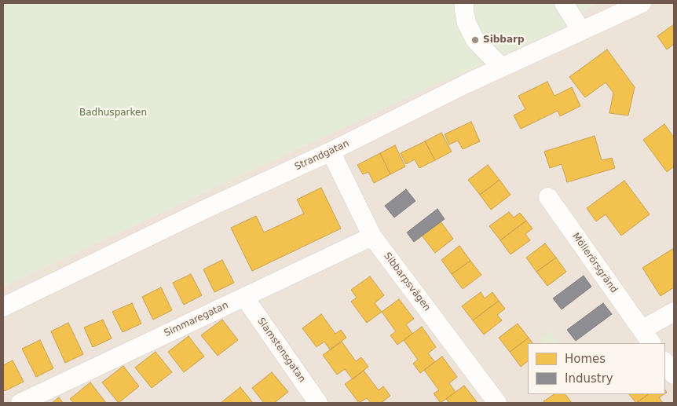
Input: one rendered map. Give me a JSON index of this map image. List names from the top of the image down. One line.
{"streets":{"street":["Strandgatan","Möllerörsgränd","Sibbarpsvägen","Simmaregatan","Slamstensgatan"]},"crossings":[["Strandgatan","Sibbarpsvägen"],["Sibbarpsvägen","Simmaregatan"],["Simmaregatan","Slamstensgatan"]],"parks":["Badhusparken"],"places":["Sibbarp"],"legend":["Homes","Industry"]}
